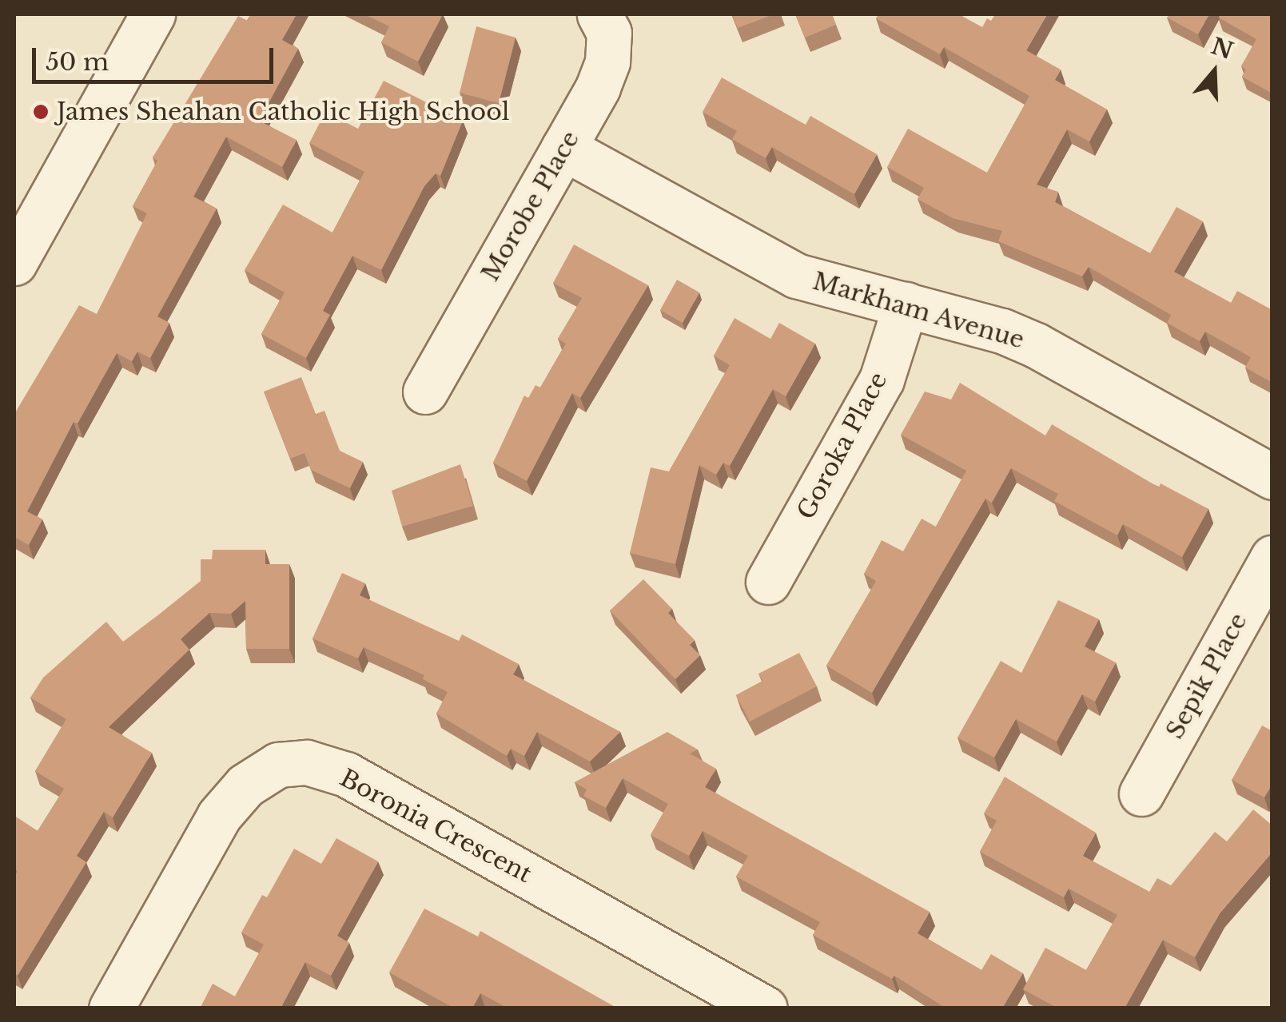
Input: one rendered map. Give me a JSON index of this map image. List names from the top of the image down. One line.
{"streets":{"street":["Morobe Place","Markham Avenue","Goroka Place","Sepik Place","Boronia Crescent"]},"crossings":[["Morobe Place","Markham Avenue"],["Markham Avenue","Goroka Place"]],"places":["James Sheahan Catholic High School"],"scale_bar":"50 m","north":"top"}
